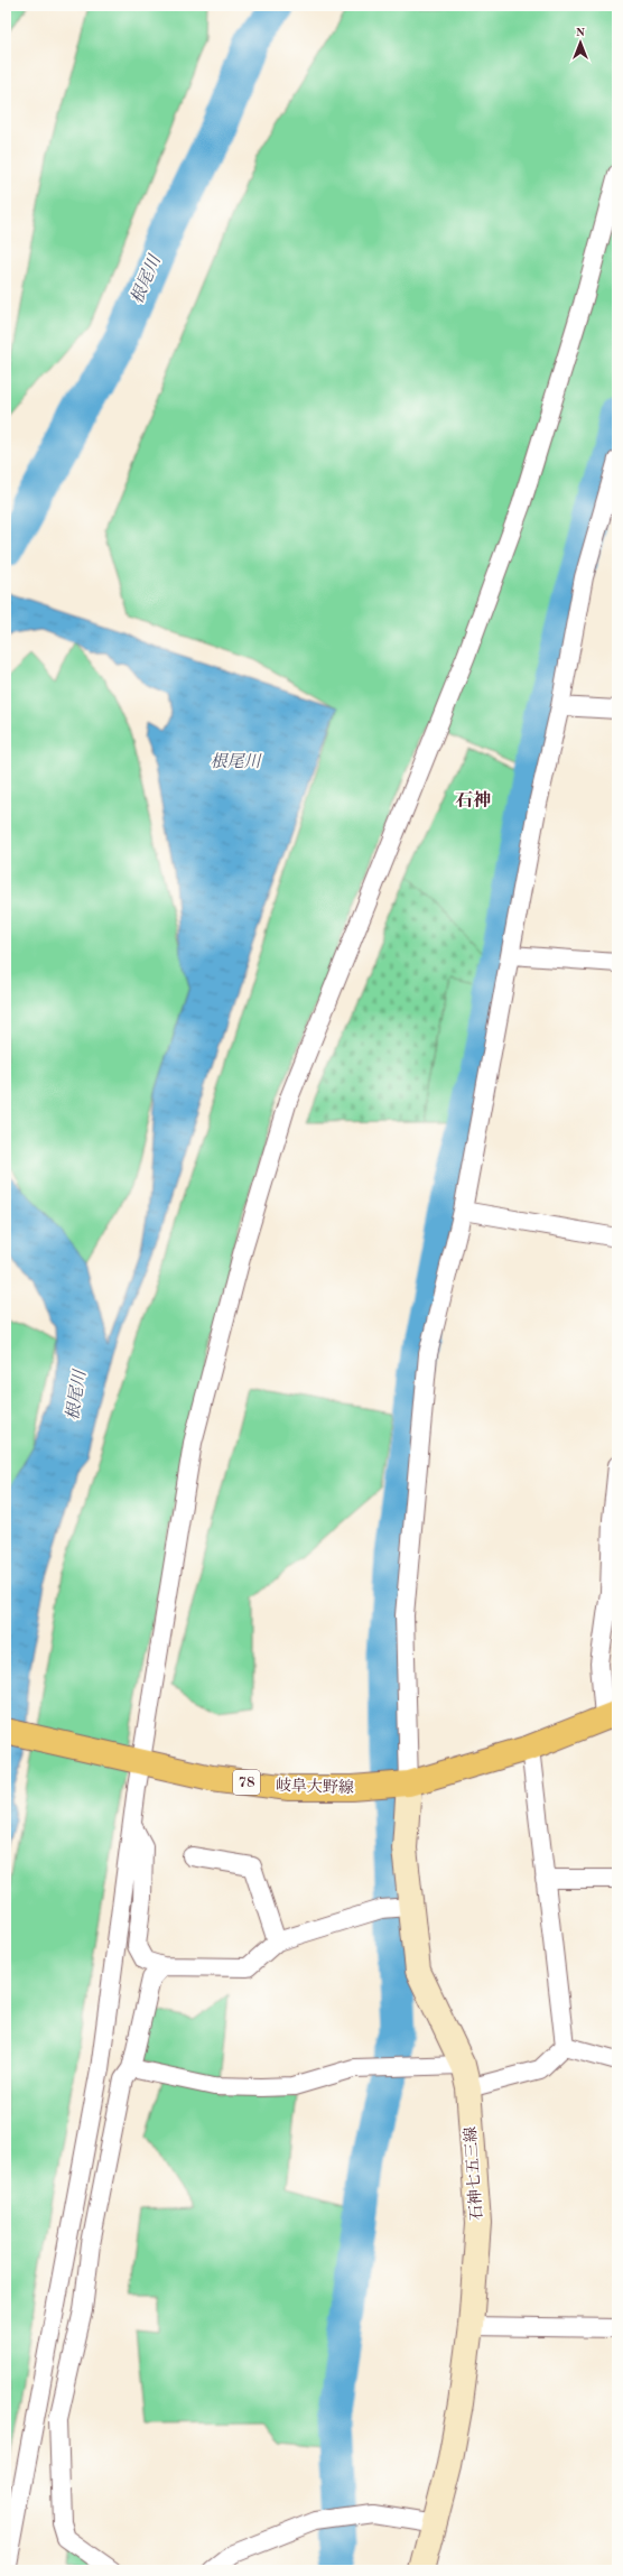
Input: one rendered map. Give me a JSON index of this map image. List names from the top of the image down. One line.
{"streets":{"main road":["78","岐阜大野線","石神七五三線"]},"crossings":[["岐阜大野線","石神七五三線"]],"districts":["石神"],"water":["根尾川"],"north":"top"}
